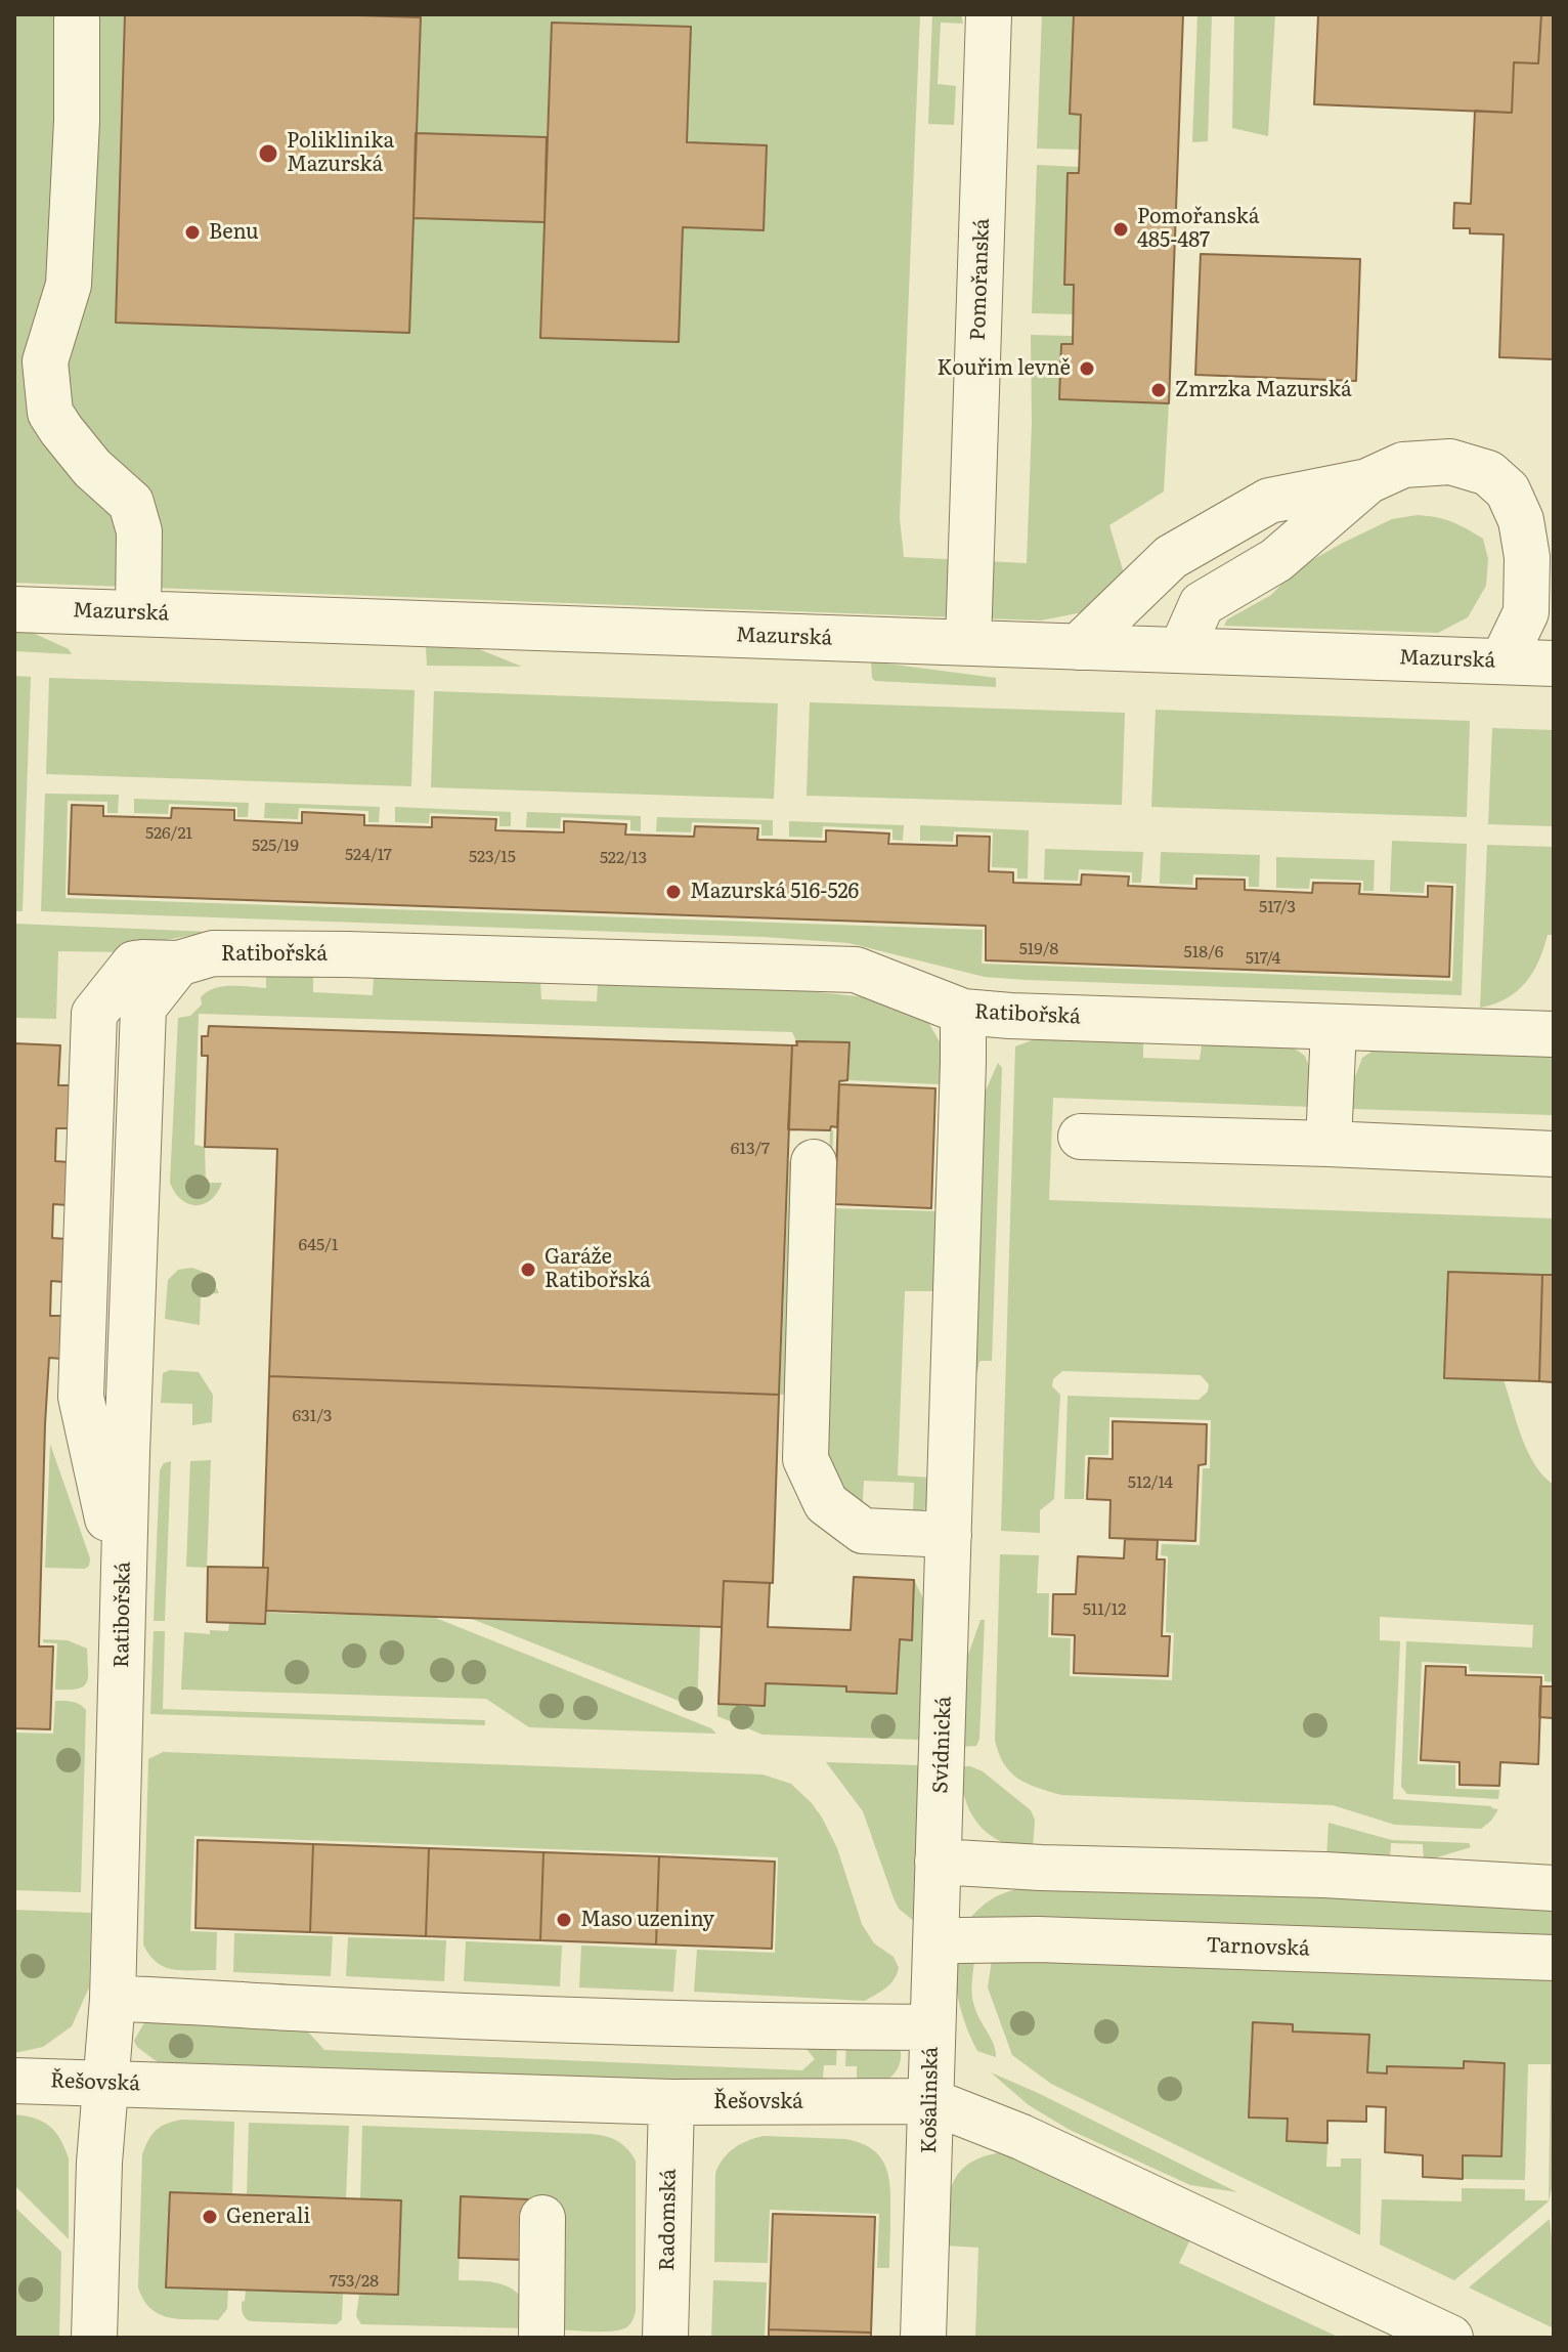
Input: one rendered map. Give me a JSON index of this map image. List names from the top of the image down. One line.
{"streets":{"street":["Pomořanská","Mazurská","Ratibořská","Svídnická","Tarnovská","Řešovská","Košalinská","Radomská"]},"crossings":[["Pomořanská","Mazurská"],["Ratibořská","Svídnická"],["Ratibořská","Řešovská"],["Svídnická","Košalinská"],["Řešovská","Košalinská"],["Řešovská","Radomská"]],"places":["Poliklinika Mazurská","Pomořanská 485-487","Benu","Kouřim levně","Zmrzka Mazurská","Mazurská 516-526","Garáže Ratibořská","Maso uzeniny","Generali"],"house_numbers":["526/21","525/19","524/17","523/15","522/13","517/3","519/8","518/6","517/4","613/7","645/1","631/3","512/14","511/12","753/28"]}
